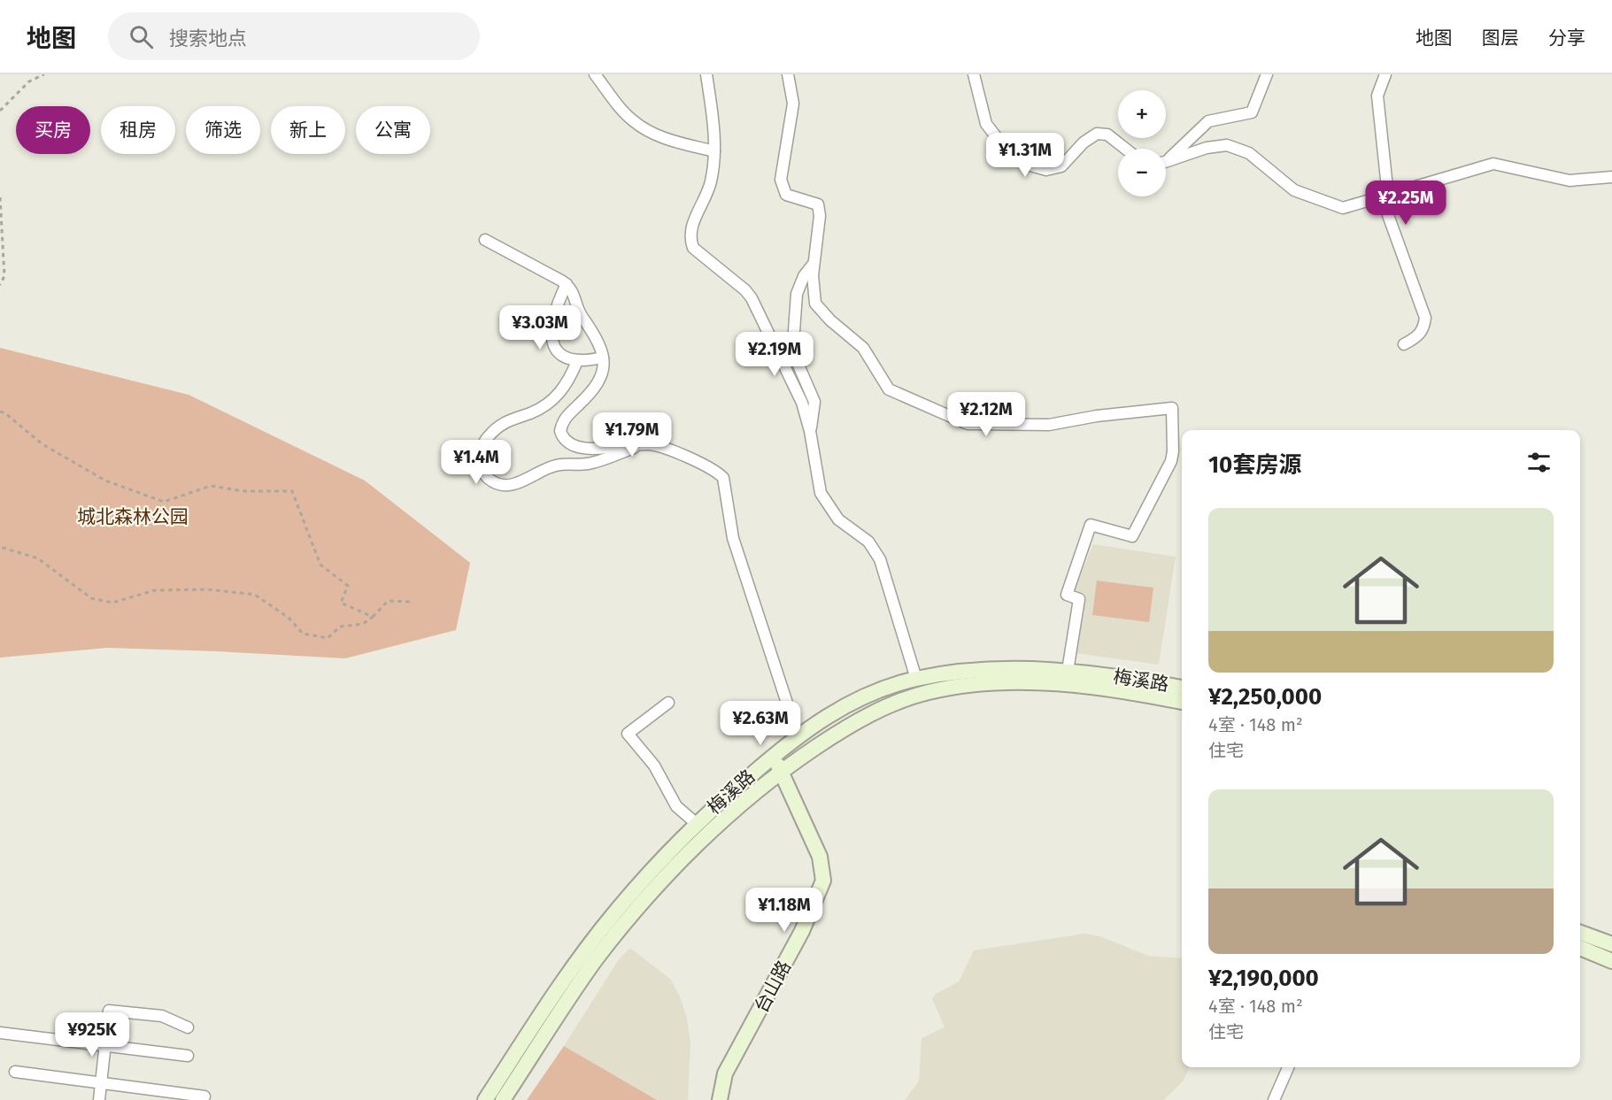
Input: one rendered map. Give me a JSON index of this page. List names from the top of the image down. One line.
{"streets":{"main road":["梅溪路","台山路"]},"crossings":[["梅溪路","台山路"]],"parks":["城北森林公园"],"page":{"header":"地图","search":"搜索地点","nav":["地图","图层","分享"],"map_buttons":["+","−"],"chip":["买房","租房","筛选","新上","公寓"],"price":["¥1.31M","¥2.25M","¥3.03M","¥2.19M","¥2.12M","¥1.79M","¥1.4M","¥2.63M","¥1.18M","¥925K"],"heading":"10套房源","list":[{"name":"¥2,250,000","note":"4室 · 148 m² · 住宅"},{"name":"¥2,190,000","note":"4室 · 148 m² · 住宅"}]}}
